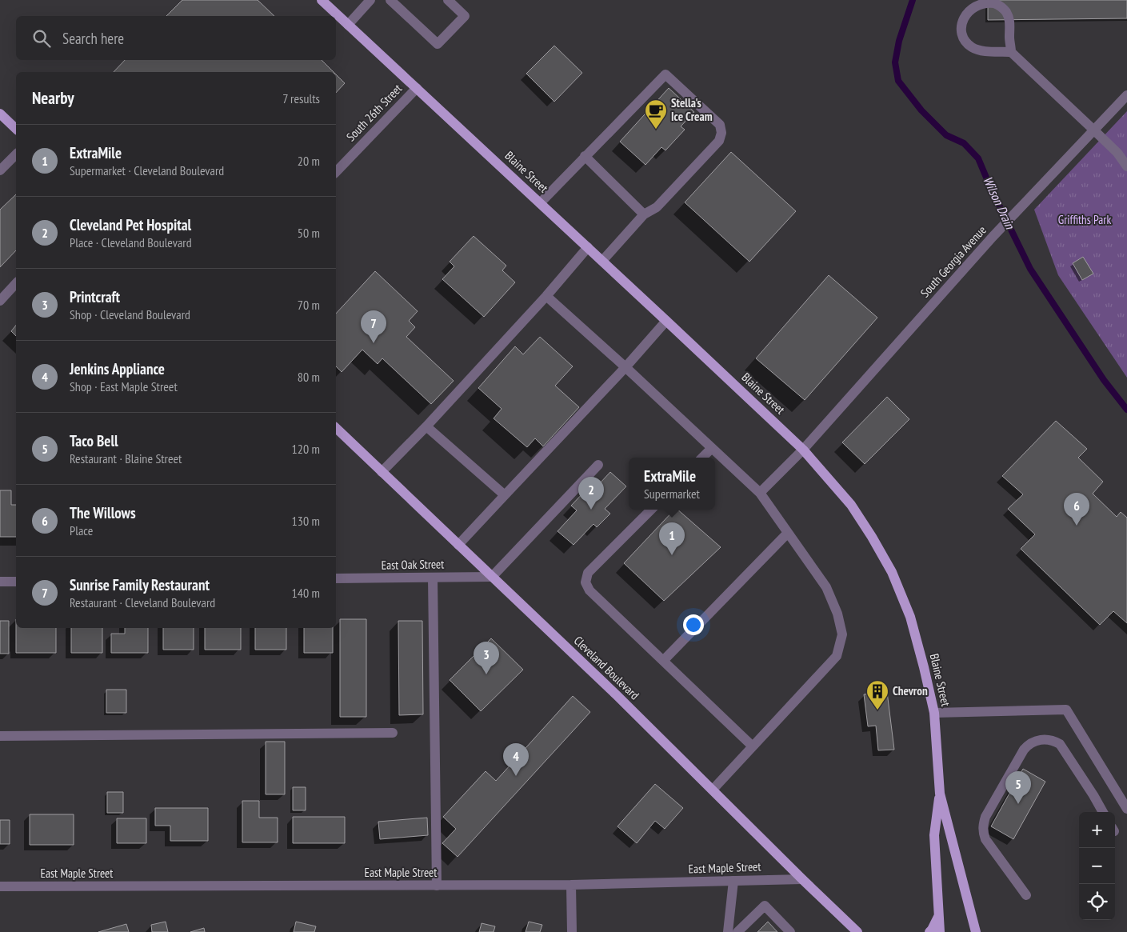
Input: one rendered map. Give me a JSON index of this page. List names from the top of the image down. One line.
{"streets":{"main road":["Blaine Street","Cleveland Boulevard"],"street":["South 26th Street","South Georgia Avenue","East Oak Street","East Maple Street"]},"crossings":[["South 26th Street","Blaine Street"],["Blaine Street","South Georgia Avenue"],["East Oak Street","Cleveland Boulevard"],["Cleveland Boulevard","East Maple Street"]],"water":["Wilson Drain"],"parks":["Griffiths Park"],"places":{"cafe":["Stella's Ice Cream"],"building":["Chevron"]},"page":{"search":"Search here","heading":["Nearby","7 results"],"list":[{"mark":"1","name":"ExtraMile","note":"Supermarket · Cleveland Boulevard","value":"20 m"},{"mark":"2","name":"Cleveland Pet Hospital","note":"Place · Cleveland Boulevard","value":"50 m"},{"mark":"3","name":"Printcraft","note":"Shop · Cleveland Boulevard","value":"70 m"},{"mark":"4","name":"Jenkins Appliance","note":"Shop · East Maple Street","value":"80 m"},{"mark":"5","name":"Taco Bell","note":"Restaurant · Blaine Street","value":"120 m"},{"mark":"6","name":"The Willows","note":"Place","value":"130 m"},{"mark":"7","name":"Sunrise Family Restaurant","note":"Restaurant · Cleveland Boulevard","value":"140 m"}],"pins":["7","2","6","1","3","4","5"],"popup":["ExtraMile","Supermarket"],"map_buttons":["+","−"]}}
